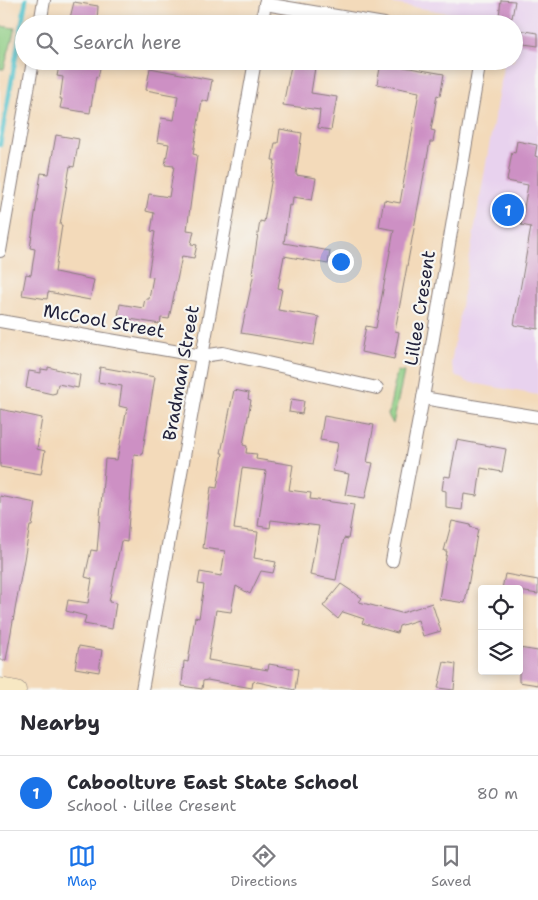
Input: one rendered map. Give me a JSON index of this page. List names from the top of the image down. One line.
{"streets":{"street":["Lillee Cresent","McCool Street","Bradman Street"]},"crossings":[["McCool Street","Bradman Street"]],"page":{"search":"Search here","pins":"1","heading":"Nearby","list":[{"mark":"1","name":"Caboolture East State School","note":"School · Lillee Cresent","value":"80 m"}],"nav":["Map","Directions","Saved"]}}
